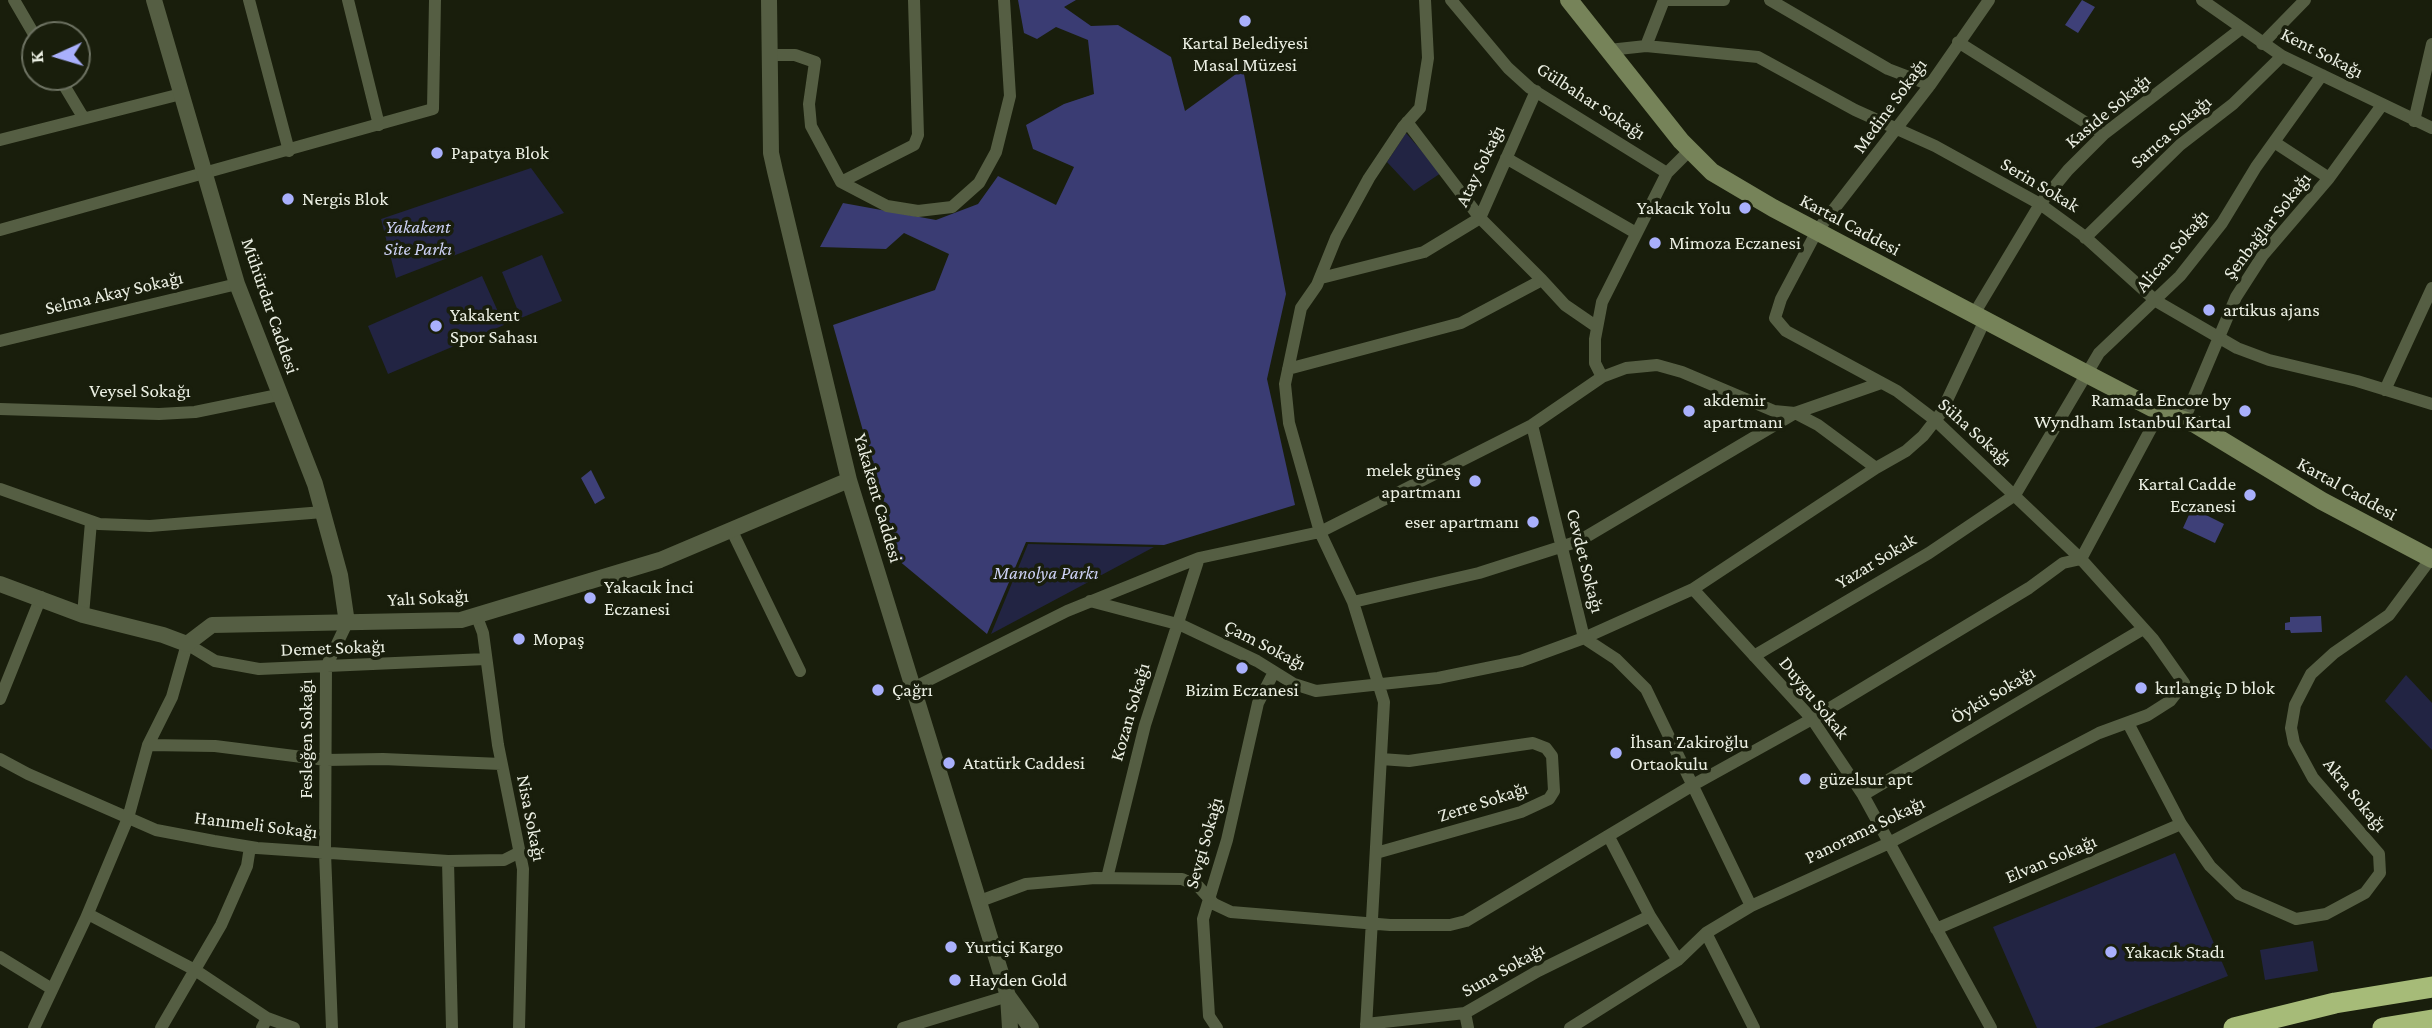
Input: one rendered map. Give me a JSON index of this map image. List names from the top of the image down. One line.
{"streets":{"main road":["Kartal Caddesi"],"street":["Kent Sokağı","Gülbahar Sokağı","Medine Sokağı","Kaside Sokağı","Sarıca Sokağı","Atay Sokağı","Serin Sokak","Şenbağlar Sokağı","Alican Sokağı","Selma Akay Sokağı","Mühürdar Caddesi","Veysel Sokağı","Süha Sokağı","Yakakent Caddesi","Cevdet Sokağı","Yazar Sokak","Yalı Sokağı","Çam Sokağı","Demet Sokağı","Öykü Sokağı","Duygu Sokak","Kozan Sokağı","Fesleğen Sokağı","Akra Sokağı","Zerre Sokağı","Nisa Sokağı","Hanımeli Sokağı","Panorama Sokağı","Sevgi Sokağı","Elvan Sokağı","Suna Sokağı"]},"crossings":[["Kent Sokağı","Kaside Sokağı"],["Kent Sokağı","Sarıca Sokağı"],["Kent Sokağı","Şenbağlar Sokağı"],["Kent Sokağı","Alican Sokağı"],["Gülbahar Sokağı","Atay Sokağı"],["Medine Sokağı","Serin Sokak"],["Medine Sokağı","Kartal Caddesi"],["Medine Sokağı","Süha Sokağı"],["Kaside Sokağı","Serin Sokak"],["Kaside Sokağı","Kartal Caddesi"],["Kaside Sokağı","Süha Sokağı"],["Kaside Sokağı","Çam Sokağı"],["Sarıca Sokağı","Serin Sokak"],["Serin Sokak","Kartal Caddesi"],["Serin Sokak","Şenbağlar Sokağı"],["Serin Sokak","Alican Sokağı"],["Kartal Caddesi","Şenbağlar Sokağı"],["Kartal Caddesi","Alican Sokağı"],["Kartal Caddesi","Süha Sokağı"],["Kartal Caddesi","Akra Sokağı"],["Şenbağlar Sokağı","Süha Sokağı"],["Alican Sokağı","Süha Sokağı"],["Alican Sokağı","Yazar Sokak"],["Selma Akay Sokağı","Mühürdar Caddesi"],["Mühürdar Caddesi","Veysel Sokağı"],["Mühürdar Caddesi","Yalı Sokağı"],["Mühürdar Caddesi","Fesleğen Sokağı"],["Süha Sokağı","Yazar Sokak"],["Süha Sokağı","Öykü Sokağı"],["Süha Sokağı","Panorama Sokağı"],["Yakakent Caddesi","Yalı Sokağı"],["Cevdet Sokağı","Çam Sokağı"],["Cevdet Sokağı","Panorama Sokağı"],["Yazar Sokak","Duygu Sokak"],["Yalı Sokağı","Demet Sokağı"],["Yalı Sokağı","Fesleğen Sokağı"],["Yalı Sokağı","Nisa Sokağı"],["Çam Sokağı","Duygu Sokak"],["Çam Sokağı","Kozan Sokağı"],["Çam Sokağı","Sevgi Sokağı"],["Demet Sokağı","Fesleğen Sokağı"],["Demet Sokağı","Nisa Sokağı"],["Öykü Sokağı","Duygu Sokak"],["Duygu Sokak","Panorama Sokağı"],["Duygu Sokak","Elvan Sokağı"],["Fesleğen Sokağı","Hanımeli Sokağı"],["Akra Sokağı","Panorama Sokağı"],["Akra Sokağı","Elvan Sokağı"],["Nisa Sokağı","Hanımeli Sokağı"]],"parks":["Yakakent Site Parkı","Manolya Parkı"],"places":["Kartal Belediyesi Masal Müzesi","Papatya Blok","Nergis Blok","Yakacık Yolu","Mimoza Eczanesi","artikus ajans","Yakakent Spor Sahası","akdemir apartmanı","Ramada Encore by Wyndham Istanbul Kartal","melek güneş apartmanı","Kartal Cadde Eczanesi","eser apartmanı","Yakacık İnci Eczanesi","Mopaş","Bizim Eczanesi","kırlangiç D blok","Çağrı","İhsan Zakiroğlu Ortaokulu","Atatürk Caddesi","güzelsur apt","Yurtiçi Kargo","Yakacık Stadı","Hayden Gold"],"north":"left"}
